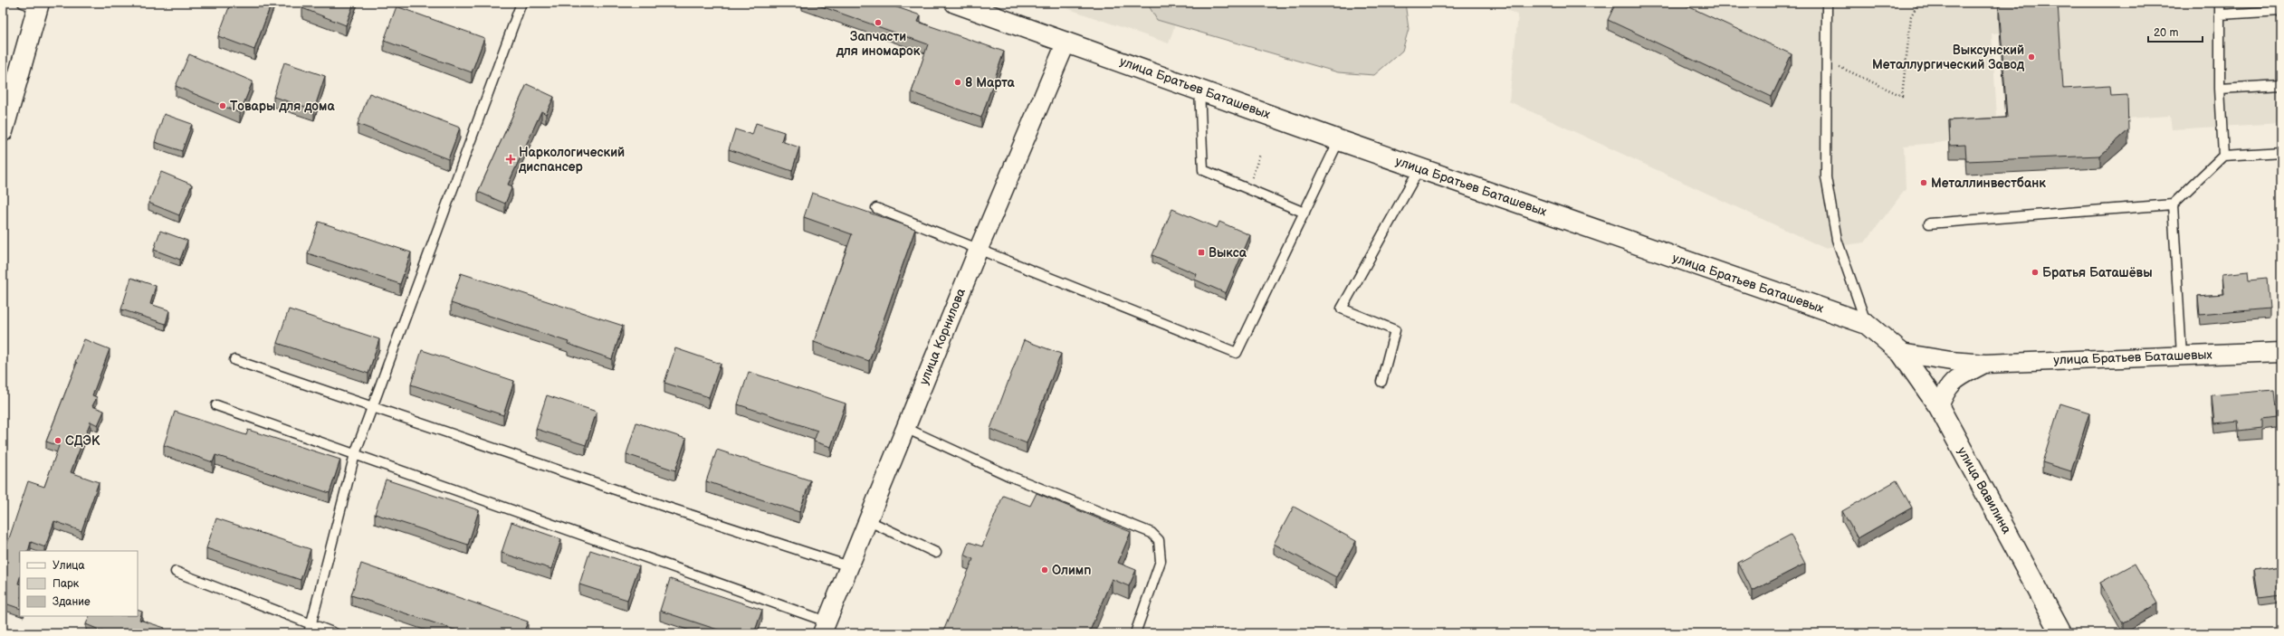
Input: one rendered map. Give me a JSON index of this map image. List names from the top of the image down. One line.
{"streets":{"street":["улица Братьев Баташевых","улица Корнилова","улица Вавилина"]},"crossings":[["улица Братьев Баташевых","улица Корнилова"],["улица Братьев Баташевых","улица Вавилина"]],"places":{"other":["Запчасти для иномарок","Выксунский Металлургический Завод","8 Марта","Товары для дома","Металлинвестбанк","Братья Баташёвы","СДЭК","Олимп"],"health":["Наркологический диспансер"],"transit":["Выкса"]},"legend":["Улица","Парк","Здание"],"scale_bar":"20 m"}
